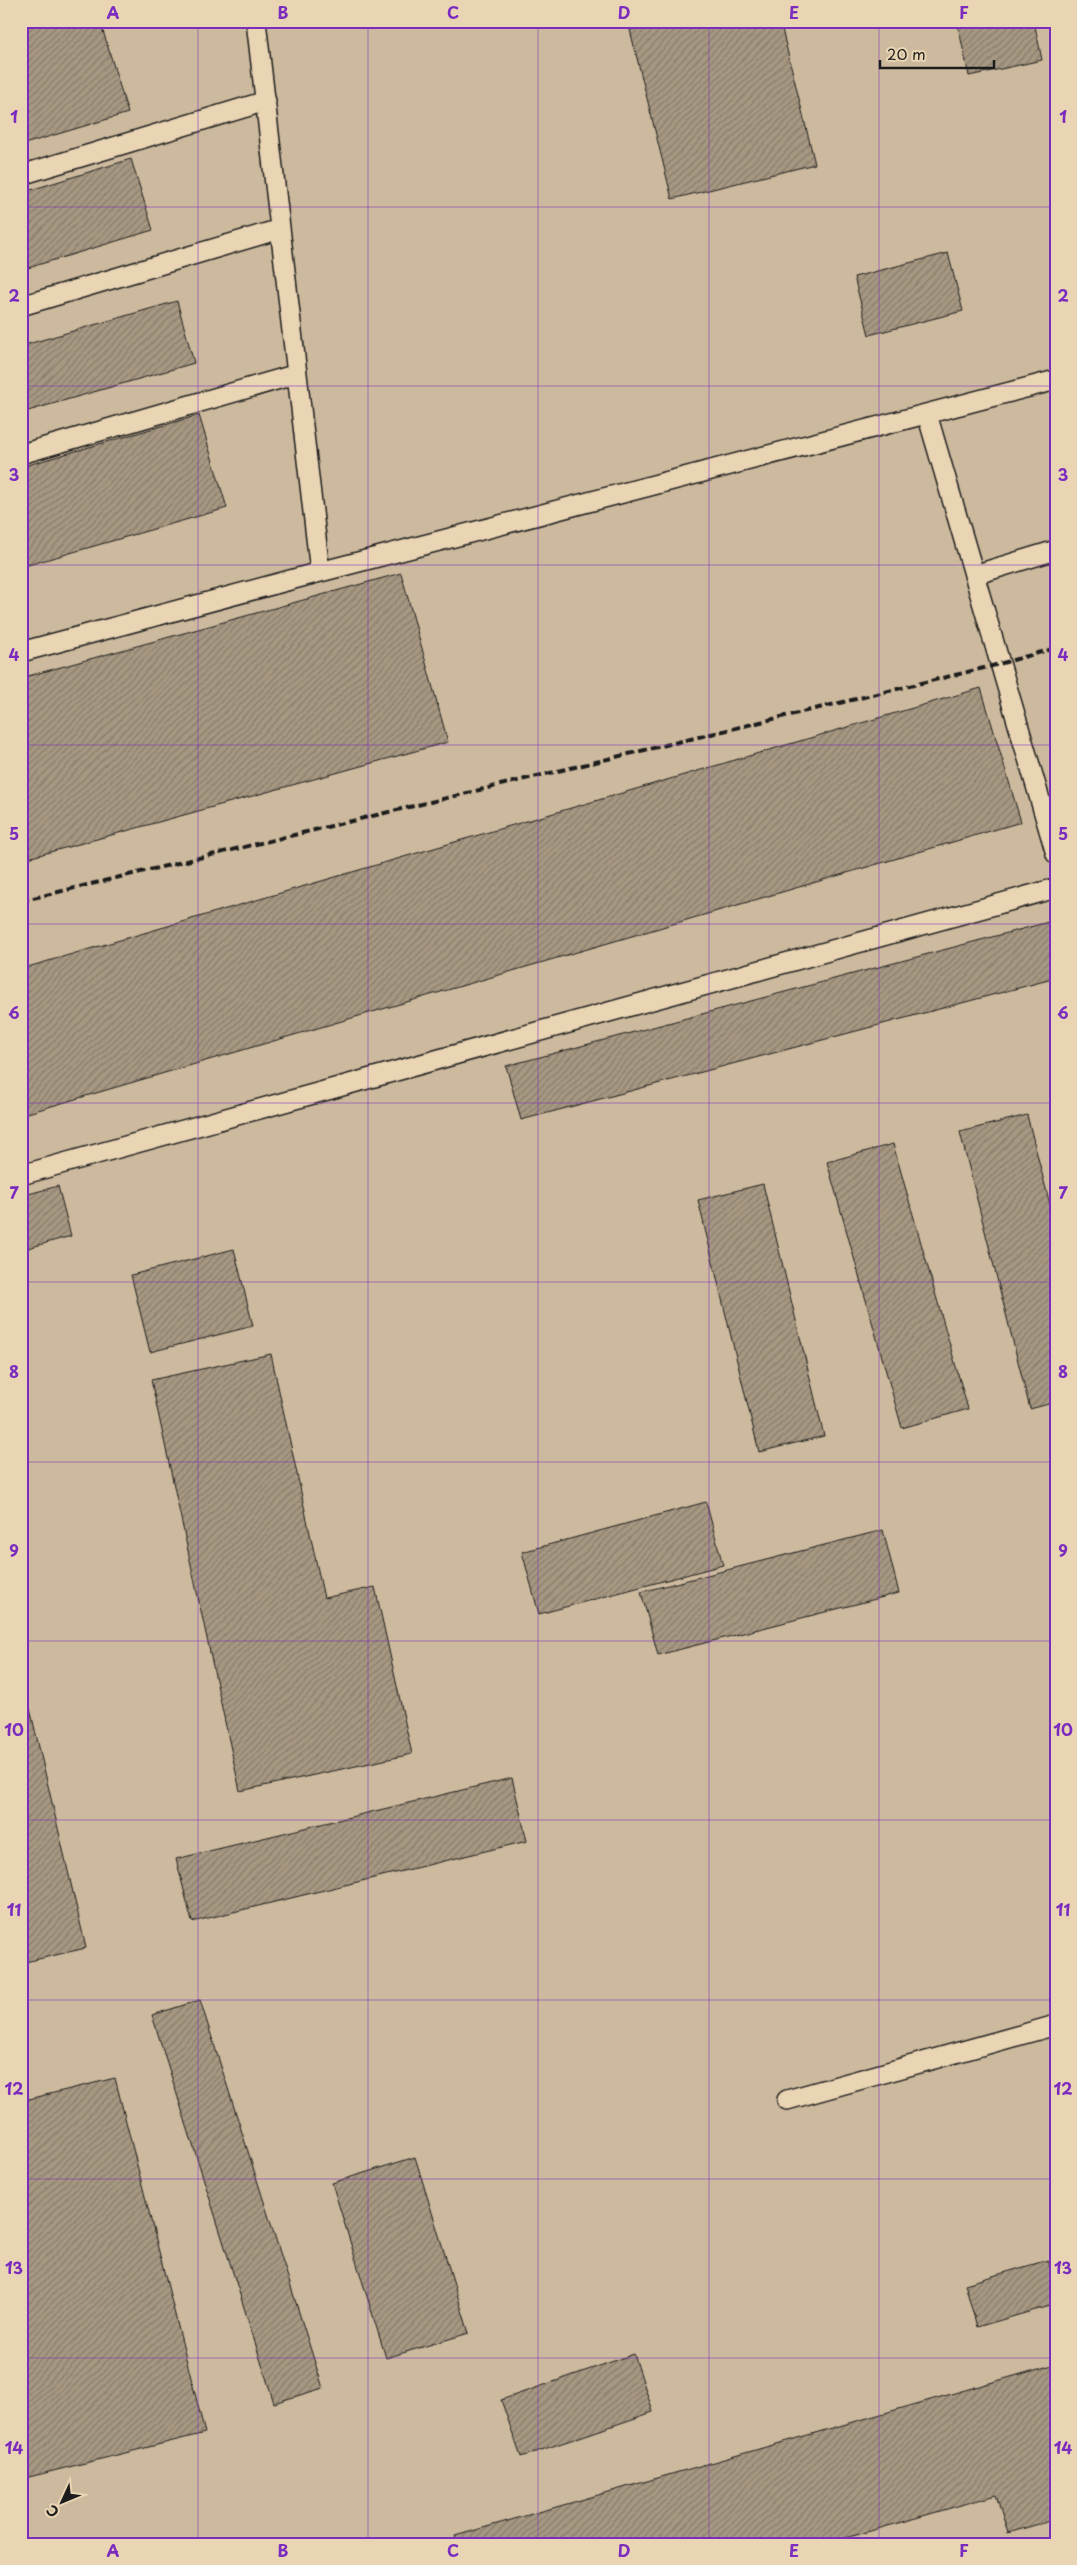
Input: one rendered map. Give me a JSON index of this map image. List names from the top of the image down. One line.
{"scale_bar":"20 m","north":"bottom left","grid":{"columns":["A","B","C","D","E","F"],"rows":["1","2","3","4","5","6","7","8","9","10","11","12","13","14"]}}
